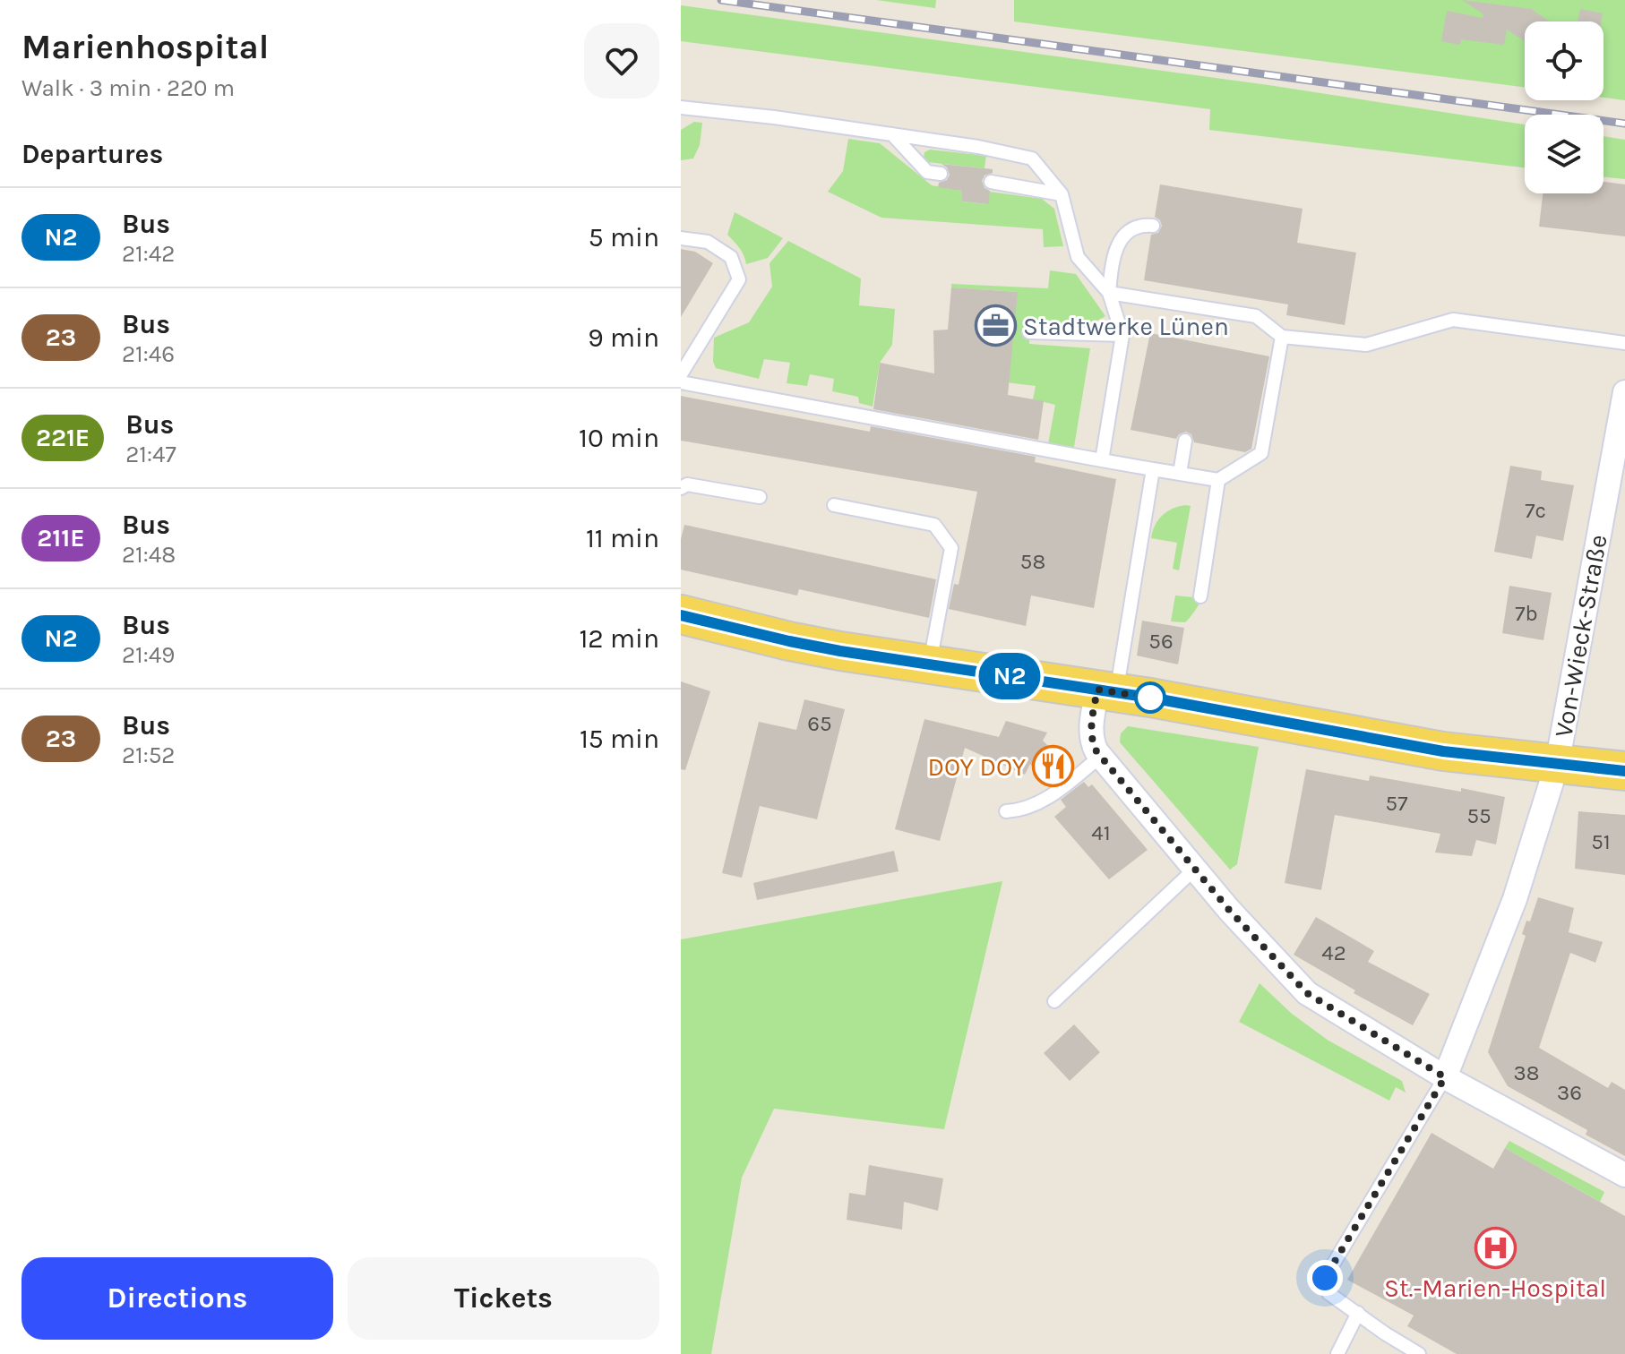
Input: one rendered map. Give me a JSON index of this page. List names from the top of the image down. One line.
{"streets":{"street":["Von-Wieck-Straße"]},"places":{"office":["Stadtwerke Lünen"],"restaurant":["DOY DOY"],"hospital":["St.-Marien-Hospital"]},"lines":["bus line N2"],"house_numbers":["7c","58","7b","56","65","57","55","41","51","42","38","36"],"page":{"heading":[["Marienhospital","Walk · 3 min · 220 m"],"Departures"],"on_map":"N2","list":[{"mark":"N2","name":"Bus","note":"21:42","value":"5 min"},{"mark":"23","name":"Bus","note":"21:46","value":"9 min"},{"mark":"221E","name":"Bus","note":"21:47","value":"10 min"},{"mark":"211E","name":"Bus","note":"21:48","value":"11 min"},{"mark":"N2","name":"Bus","note":"21:49","value":"12 min"},{"mark":"23","name":"Bus","note":"21:52","value":"15 min"}],"buttons":["Directions","Tickets"]}}
